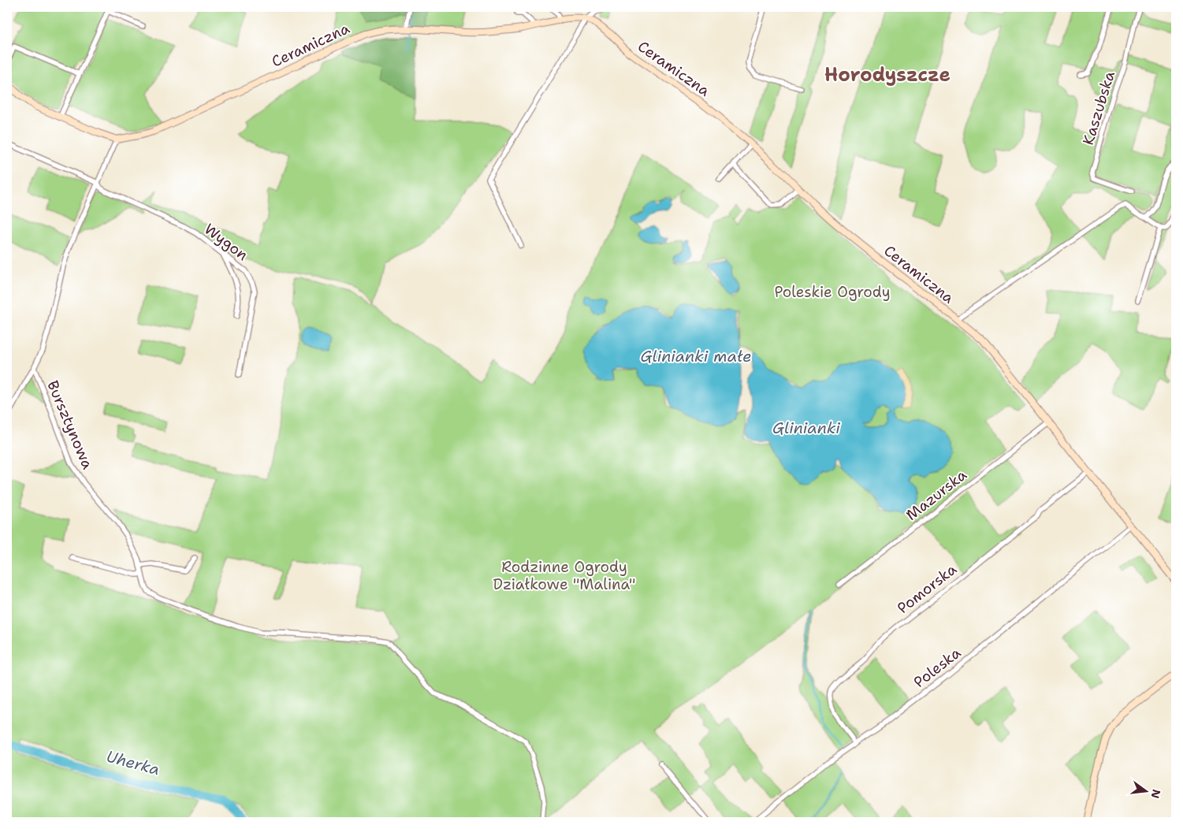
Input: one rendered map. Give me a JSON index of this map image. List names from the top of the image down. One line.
{"streets":{"street":["Ceramiczna","Kaszubska","Wygon","Bursztynowa","Mazurska","Pomorska","Poleska"]},"crossings":[["Ceramiczna","Mazurska"],["Ceramiczna","Pomorska"],["Ceramiczna","Poleska"],["Pomorska","Poleska"]],"districts":["Horodyszcze"],"water":["Glinianki małe","Glinianki","Uherka"],"parks":["Poleskie Ogrody","Rodzinne Ogrody Działkowe \"Malina\""],"north":"right"}
